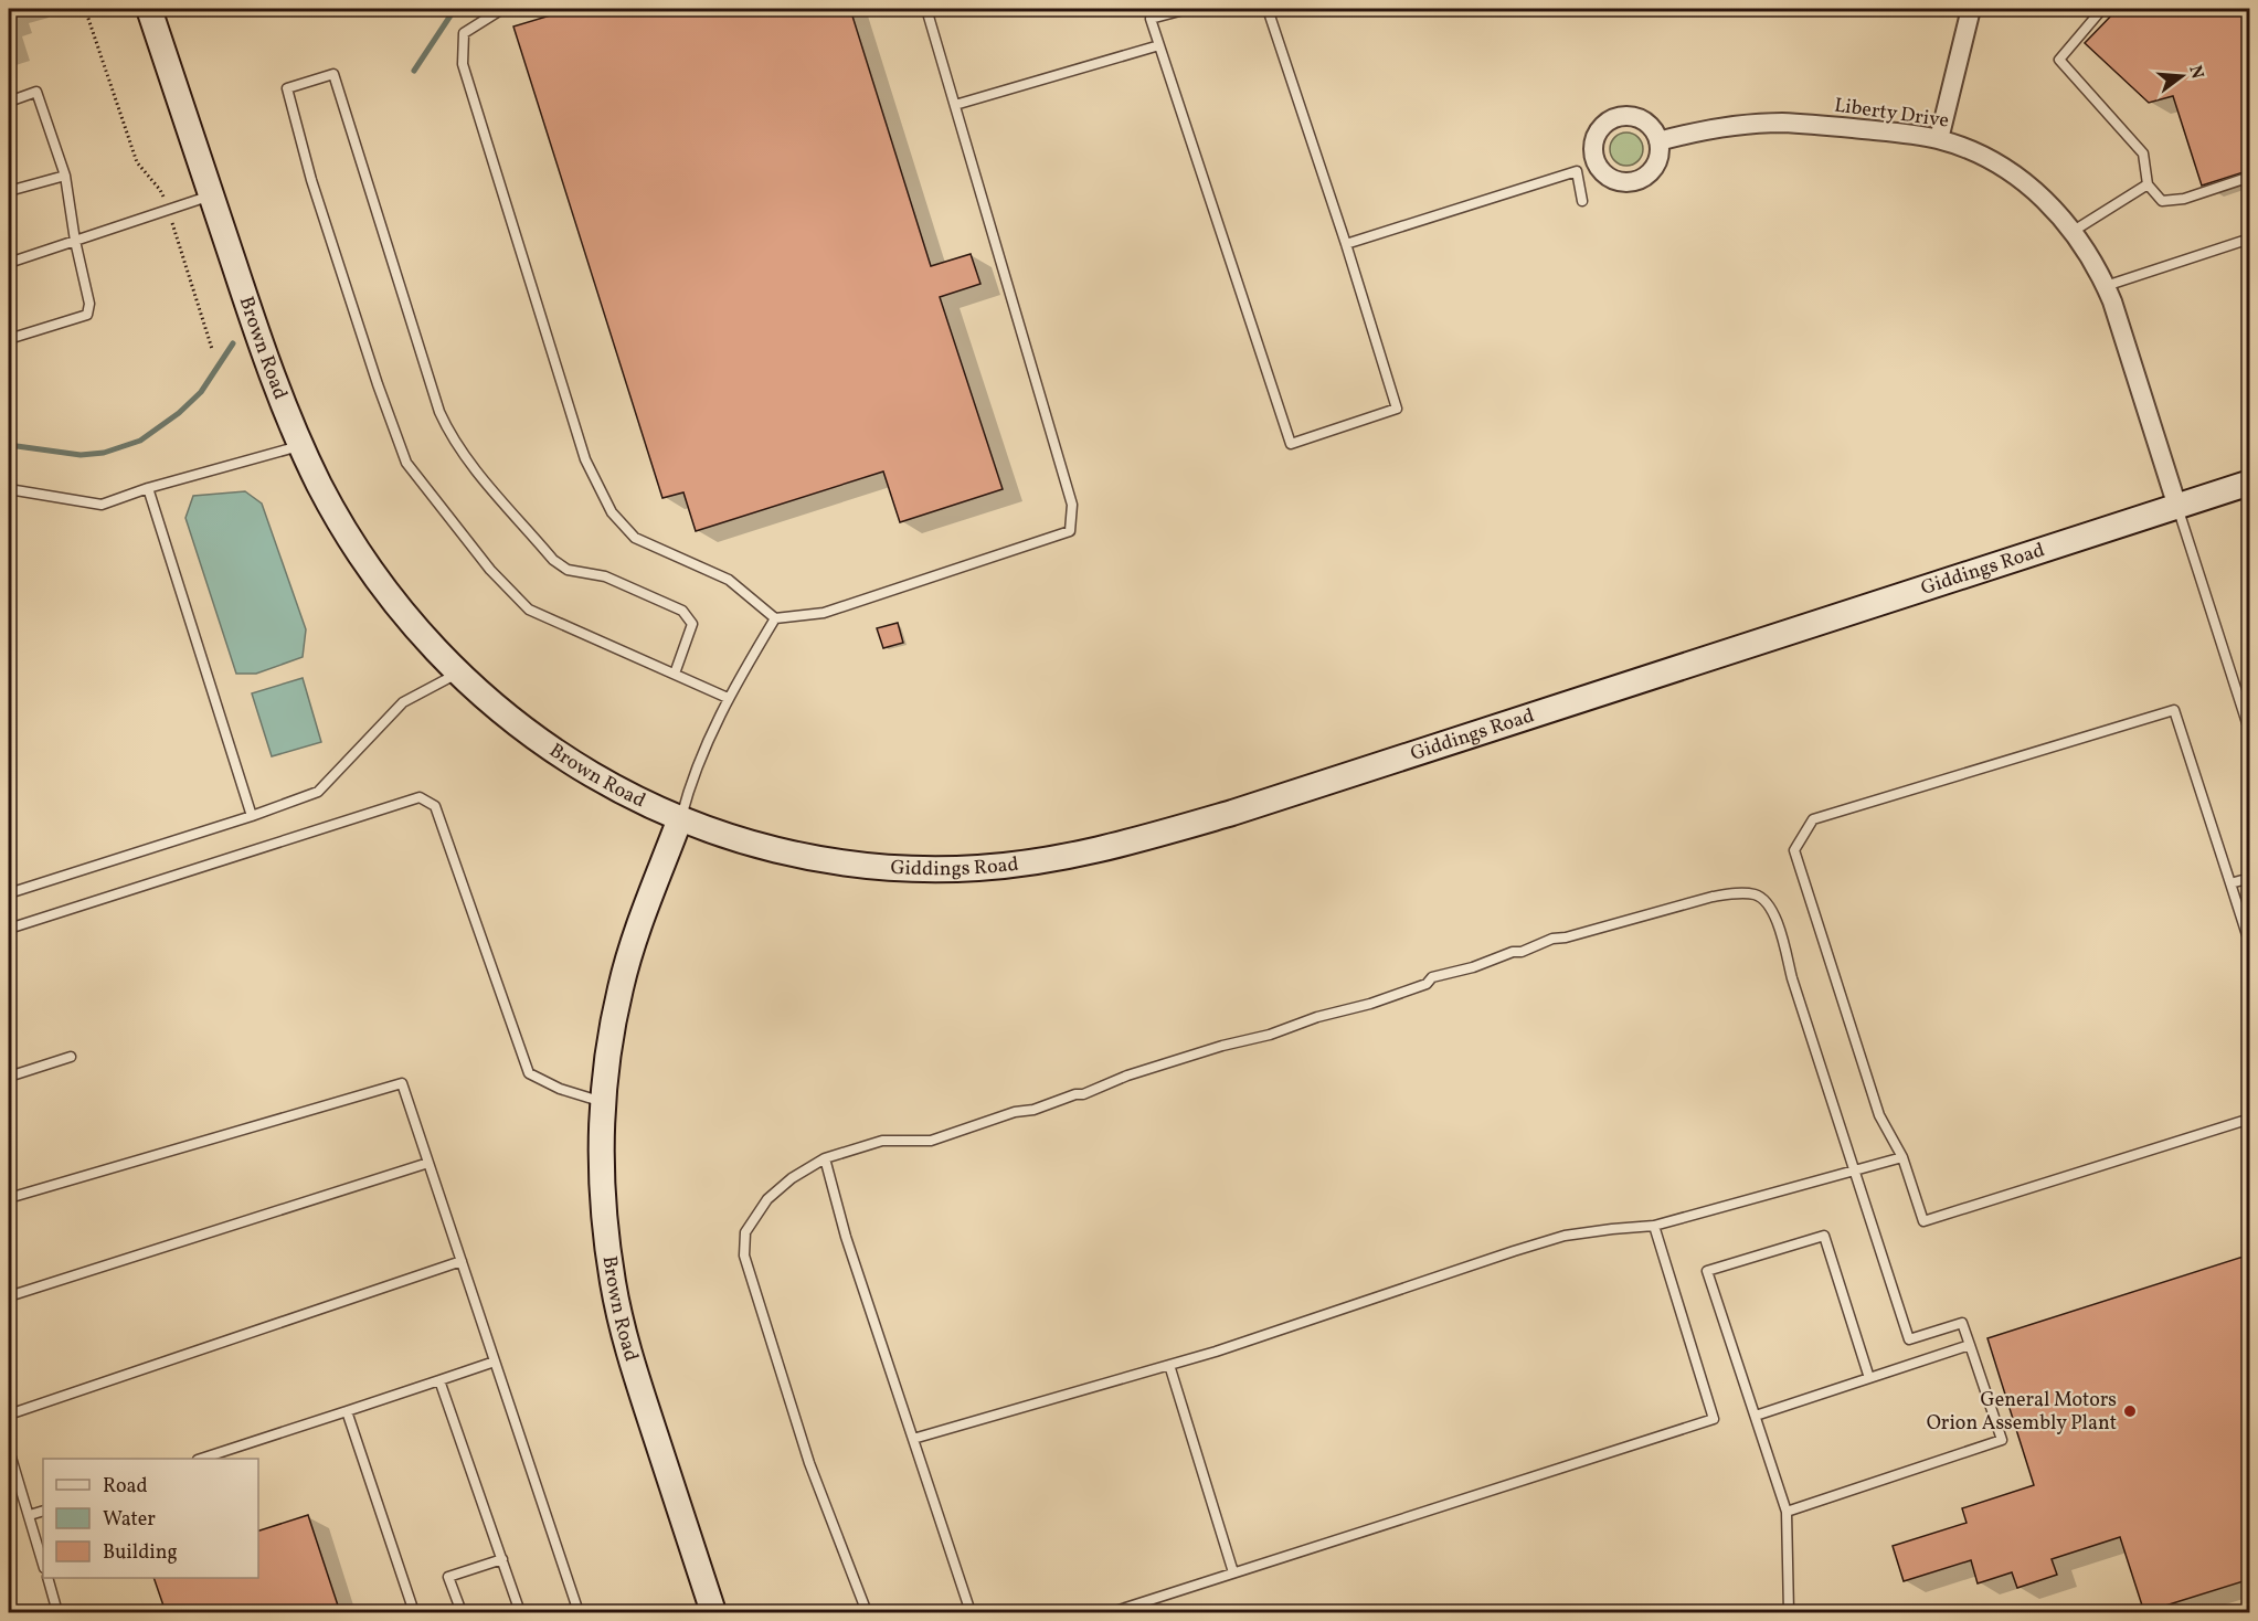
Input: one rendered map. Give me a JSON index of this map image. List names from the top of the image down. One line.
{"streets":{"main road":["Brown Road","Giddings Road"],"street":["Liberty Drive"]},"crossings":[["Liberty Drive","Giddings Road"],["Brown Road","Giddings Road"]],"places":["General Motors Orion Assembly Plant"],"legend":["Road","Water","Building"],"north":"right"}
